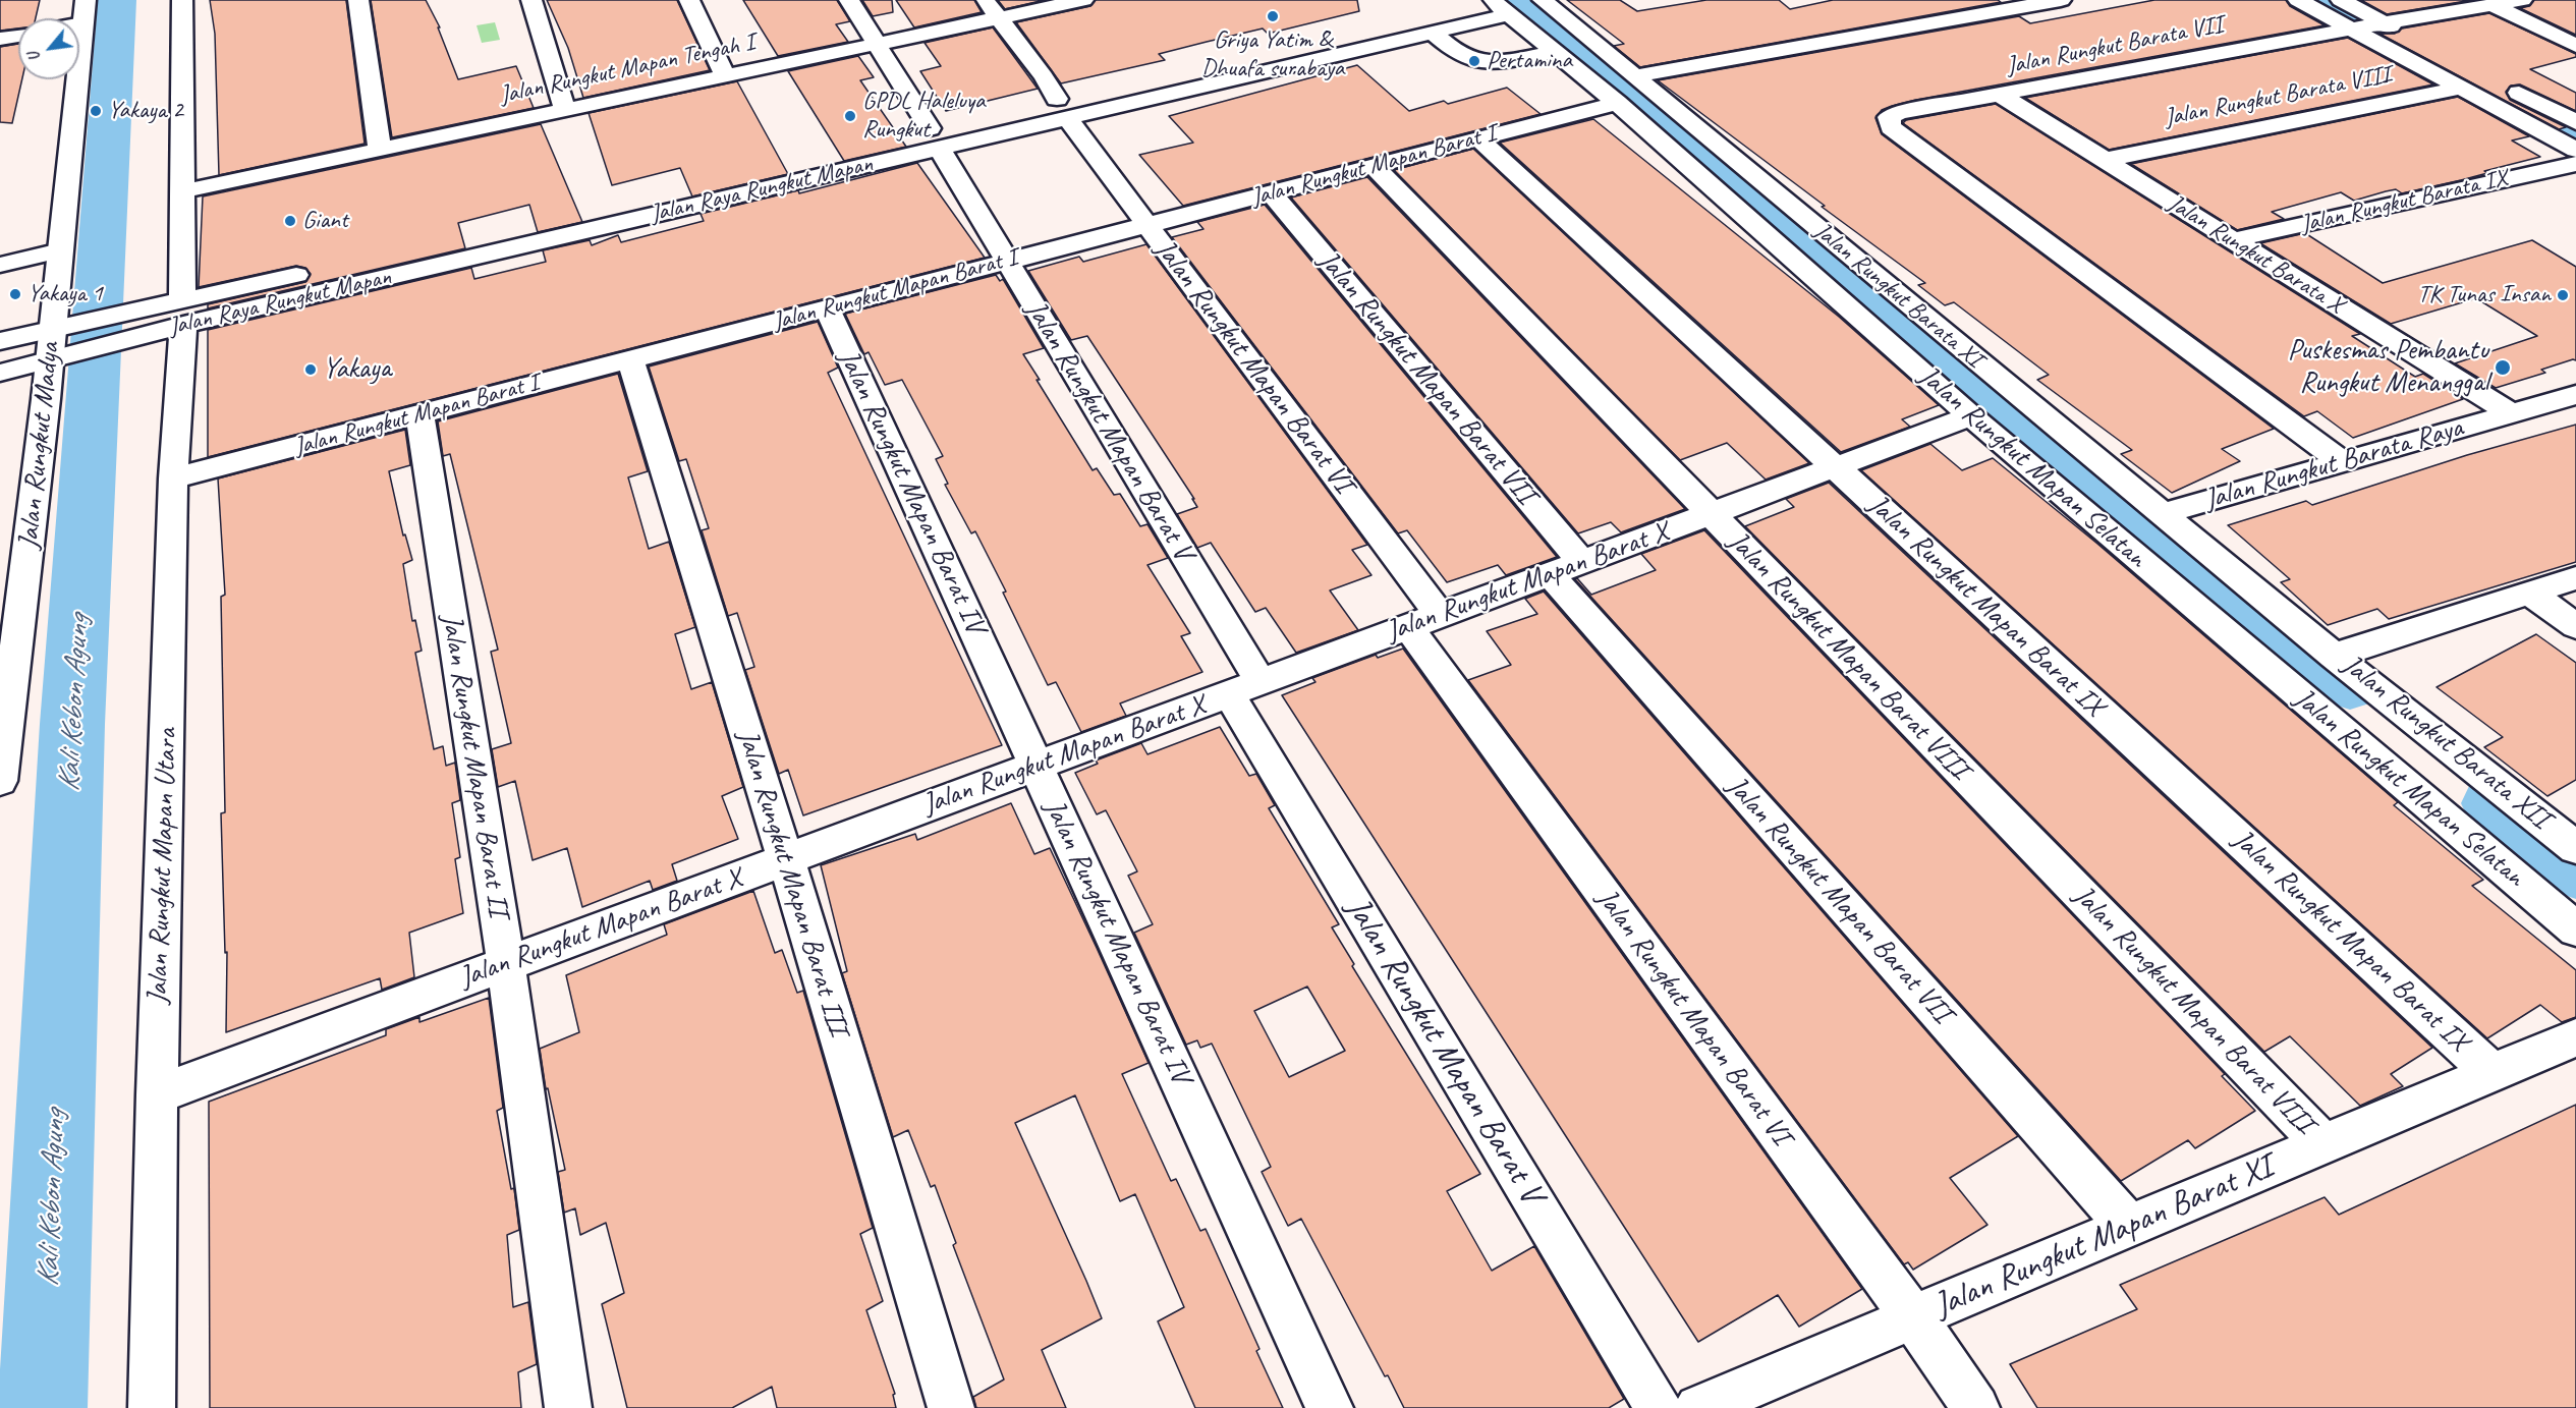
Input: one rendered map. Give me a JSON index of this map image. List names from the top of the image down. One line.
{"streets":{"street":["Jalan Rungkut Barata VII","Jalan Rungkut Mapan Tengah I","Jalan Rungkut Barata VIII","Jalan Rungkut Mapan Barat I","Jalan Raya Rungkut Mapan","Jalan Rungkut Barata IX","Jalan Rungkut Barata X","Jalan Rungkut Barata XI","Jalan Rungkut Mapan Barat VI","Jalan Rungkut Mapan Barat VII","Jalan Rungkut Mapan Barat V","Jalan Rungkut Madya","Jalan Rungkut Barata Raya","Jalan Rungkut Mapan Selatan","Jalan Rungkut Mapan Barat IV","Jalan Rungkut Mapan Barat X","Jalan Rungkut Mapan Barat IX","Jalan Rungkut Mapan Barat VIII","Jalan Rungkut Barata XII","Jalan Rungkut Mapan Barat II","Jalan Rungkut Mapan Utara","Jalan Rungkut Mapan Barat III","Jalan Rungkut Mapan Barat XI"]},"crossings":[["Jalan Rungkut Barata VII","Jalan Rungkut Barata X"],["Jalan Rungkut Barata VII","Jalan Rungkut Barata Raya"],["Jalan Rungkut Mapan Tengah I","Jalan Rungkut Mapan Barat VI"],["Jalan Rungkut Mapan Tengah I","Jalan Rungkut Mapan Barat V"],["Jalan Rungkut Mapan Tengah I","Jalan Rungkut Mapan Utara"],["Jalan Rungkut Barata VIII","Jalan Rungkut Barata X"],["Jalan Rungkut Mapan Barat I","Jalan Rungkut Mapan Barat VI"],["Jalan Rungkut Mapan Barat I","Jalan Rungkut Mapan Barat VII"],["Jalan Rungkut Mapan Barat I","Jalan Rungkut Mapan Barat V"],["Jalan Rungkut Mapan Barat I","Jalan Rungkut Mapan Selatan"],["Jalan Rungkut Mapan Barat I","Jalan Rungkut Mapan Barat IV"],["Jalan Rungkut Mapan Barat I","Jalan Rungkut Mapan Barat IX"],["Jalan Rungkut Mapan Barat I","Jalan Rungkut Mapan Barat VIII"],["Jalan Rungkut Mapan Barat I","Jalan Rungkut Mapan Barat II"],["Jalan Rungkut Mapan Barat I","Jalan Rungkut Mapan Utara"],["Jalan Rungkut Mapan Barat I","Jalan Rungkut Mapan Barat III"],["Jalan Raya Rungkut Mapan","Jalan Rungkut Mapan Barat VI"],["Jalan Raya Rungkut Mapan","Jalan Rungkut Mapan Barat V"],["Jalan Raya Rungkut Mapan","Jalan Rungkut Madya"],["Jalan Raya Rungkut Mapan","Jalan Rungkut Mapan Selatan"],["Jalan Raya Rungkut Mapan","Jalan Rungkut Mapan Utara"],["Jalan Rungkut Barata IX","Jalan Rungkut Barata X"],["Jalan Rungkut Barata X","Jalan Rungkut Barata Raya"],["Jalan Rungkut Barata XI","Jalan Rungkut Barata Raya"],["Jalan Rungkut Barata XI","Jalan Rungkut Barata XII"],["Jalan Rungkut Mapan Barat VI","Jalan Rungkut Mapan Barat X"],["Jalan Rungkut Mapan Barat VI","Jalan Rungkut Mapan Barat XI"],["Jalan Rungkut Mapan Barat VII","Jalan Rungkut Mapan Barat X"],["Jalan Rungkut Mapan Barat VII","Jalan Rungkut Mapan Barat XI"],["Jalan Rungkut Mapan Barat V","Jalan Rungkut Mapan Barat X"],["Jalan Rungkut Mapan Selatan","Jalan Rungkut Mapan Barat X"],["Jalan Rungkut Mapan Barat IV","Jalan Rungkut Mapan Barat X"],["Jalan Rungkut Mapan Barat X","Jalan Rungkut Mapan Barat IX"],["Jalan Rungkut Mapan Barat X","Jalan Rungkut Mapan Barat VIII"],["Jalan Rungkut Mapan Barat X","Jalan Rungkut Mapan Barat II"],["Jalan Rungkut Mapan Barat X","Jalan Rungkut Mapan Utara"],["Jalan Rungkut Mapan Barat X","Jalan Rungkut Mapan Barat III"],["Jalan Rungkut Mapan Barat IX","Jalan Rungkut Mapan Barat XI"],["Jalan Rungkut Mapan Barat VIII","Jalan Rungkut Mapan Barat XI"]],"water":["Kali Kebon Agung"],"places":["Griya Yatim & Dhuafa surabaya","Pertamina","Yakaya 2","GPDL Haleluya Rungkut","Giant","Yakaya 1","TK Tunas Insan","Puskesmas Pembantu Rungkut Menanggal","Yakaya"],"north":"bottom left"}
